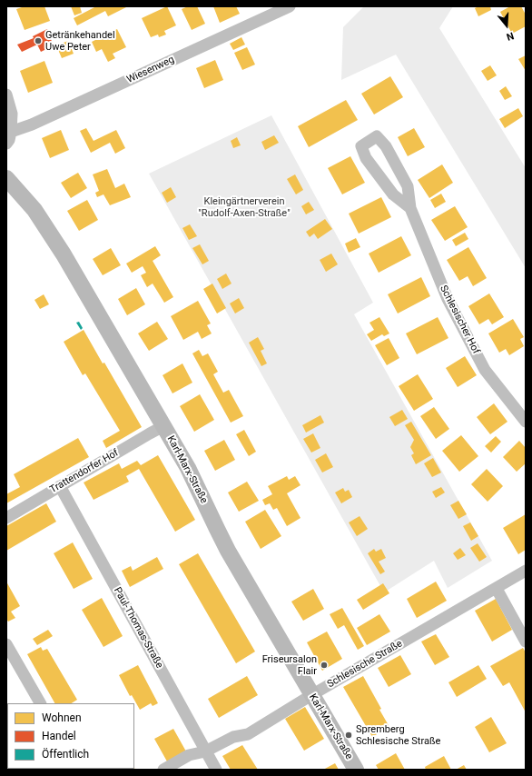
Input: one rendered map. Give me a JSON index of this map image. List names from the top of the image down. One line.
{"streets":{"main road":["Karl-Marx-Straße"],"street":["Wiesenweg","Schlesischer Hof","Trattendorfer Hof","Paul-Thomas-Straße","Schlesische Straße"]},"crossings":[["Karl-Marx-Straße","Trattendorfer Hof"],["Karl-Marx-Straße","Schlesische Straße"],["Trattendorfer Hof","Paul-Thomas-Straße"],["Paul-Thomas-Straße","Schlesische Straße"]],"parks":["Kleingärtnerverein \"Rudolf-Axen-Straße\""],"places":["Getränkehandel Uwe Peter","Friseursalon Flair","Spremberg Schlesische Straße"],"legend":["Wohnen","Handel","Öffentlich"],"north":"bottom"}
